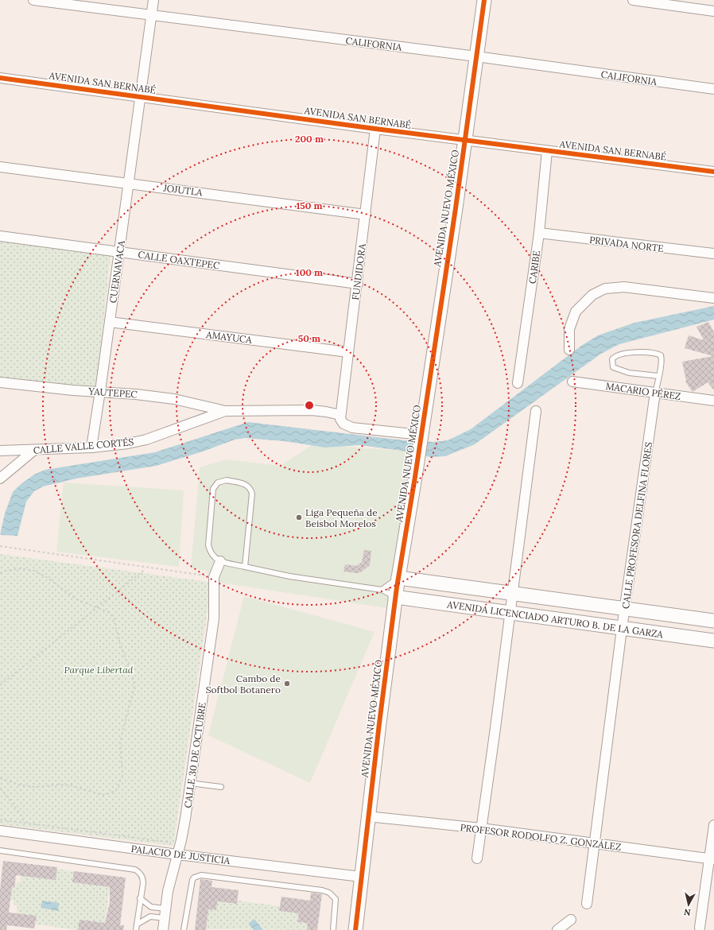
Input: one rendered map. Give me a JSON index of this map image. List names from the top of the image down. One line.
{"streets":{"street":["CALIFORNIA","AVENIDA SAN BERNABÉ","JOJUTLA","AVENIDA NUEVO MÉXICO","PRIVADA NORTE","CALLE OAXTEPEC","CARIBE","CUERNAVACA","FUNDIDORA","AMAYUCA","MACARIO PÉREZ","YAUTEPEC","CALLE VALLE CORTÉS","CALLE PROFESORA DELFINA FLORES","AVENIDA LICENCIADO ARTURO B. DE LA GARZA","CALLE 30 DE OCTUBRE","PROFESOR RODOLFO Z. GONZÁLEZ","PALACIO DE JUSTICIA"]},"crossings":[["CALIFORNIA","AVENIDA NUEVO MÉXICO"],["CALIFORNIA","CUERNAVACA"],["AVENIDA SAN BERNABÉ","AVENIDA NUEVO MÉXICO"],["AVENIDA SAN BERNABÉ","CARIBE"],["AVENIDA SAN BERNABÉ","CUERNAVACA"],["AVENIDA SAN BERNABÉ","FUNDIDORA"],["JOJUTLA","CUERNAVACA"],["JOJUTLA","FUNDIDORA"],["AVENIDA NUEVO MÉXICO","AVENIDA LICENCIADO ARTURO B. DE LA GARZA"],["AVENIDA NUEVO MÉXICO","PROFESOR RODOLFO Z. GONZÁLEZ"],["AVENIDA NUEVO MÉXICO","PALACIO DE JUSTICIA"],["PRIVADA NORTE","CARIBE"],["CALLE OAXTEPEC","CUERNAVACA"],["CALLE OAXTEPEC","FUNDIDORA"],["CUERNAVACA","AMAYUCA"],["CUERNAVACA","YAUTEPEC"],["CUERNAVACA","CALLE VALLE CORTÉS"],["FUNDIDORA","AMAYUCA"],["FUNDIDORA","CALLE VALLE CORTÉS"],["MACARIO PÉREZ","CALLE PROFESORA DELFINA FLORES"],["YAUTEPEC","CALLE VALLE CORTÉS"],["CALLE PROFESORA DELFINA FLORES","AVENIDA LICENCIADO ARTURO B. DE LA GARZA"],["CALLE PROFESORA DELFINA FLORES","PROFESOR RODOLFO Z. GONZÁLEZ"],["CALLE 30 DE OCTUBRE","PALACIO DE JUSTICIA"]],"parks":["Parque Libertad"],"places":["Liga Pequeña de Beisbol Morelos","Cambo de Softbol Botanero"],"north":"bottom","rings":["200 m","150 m","100 m","50 m"]}
